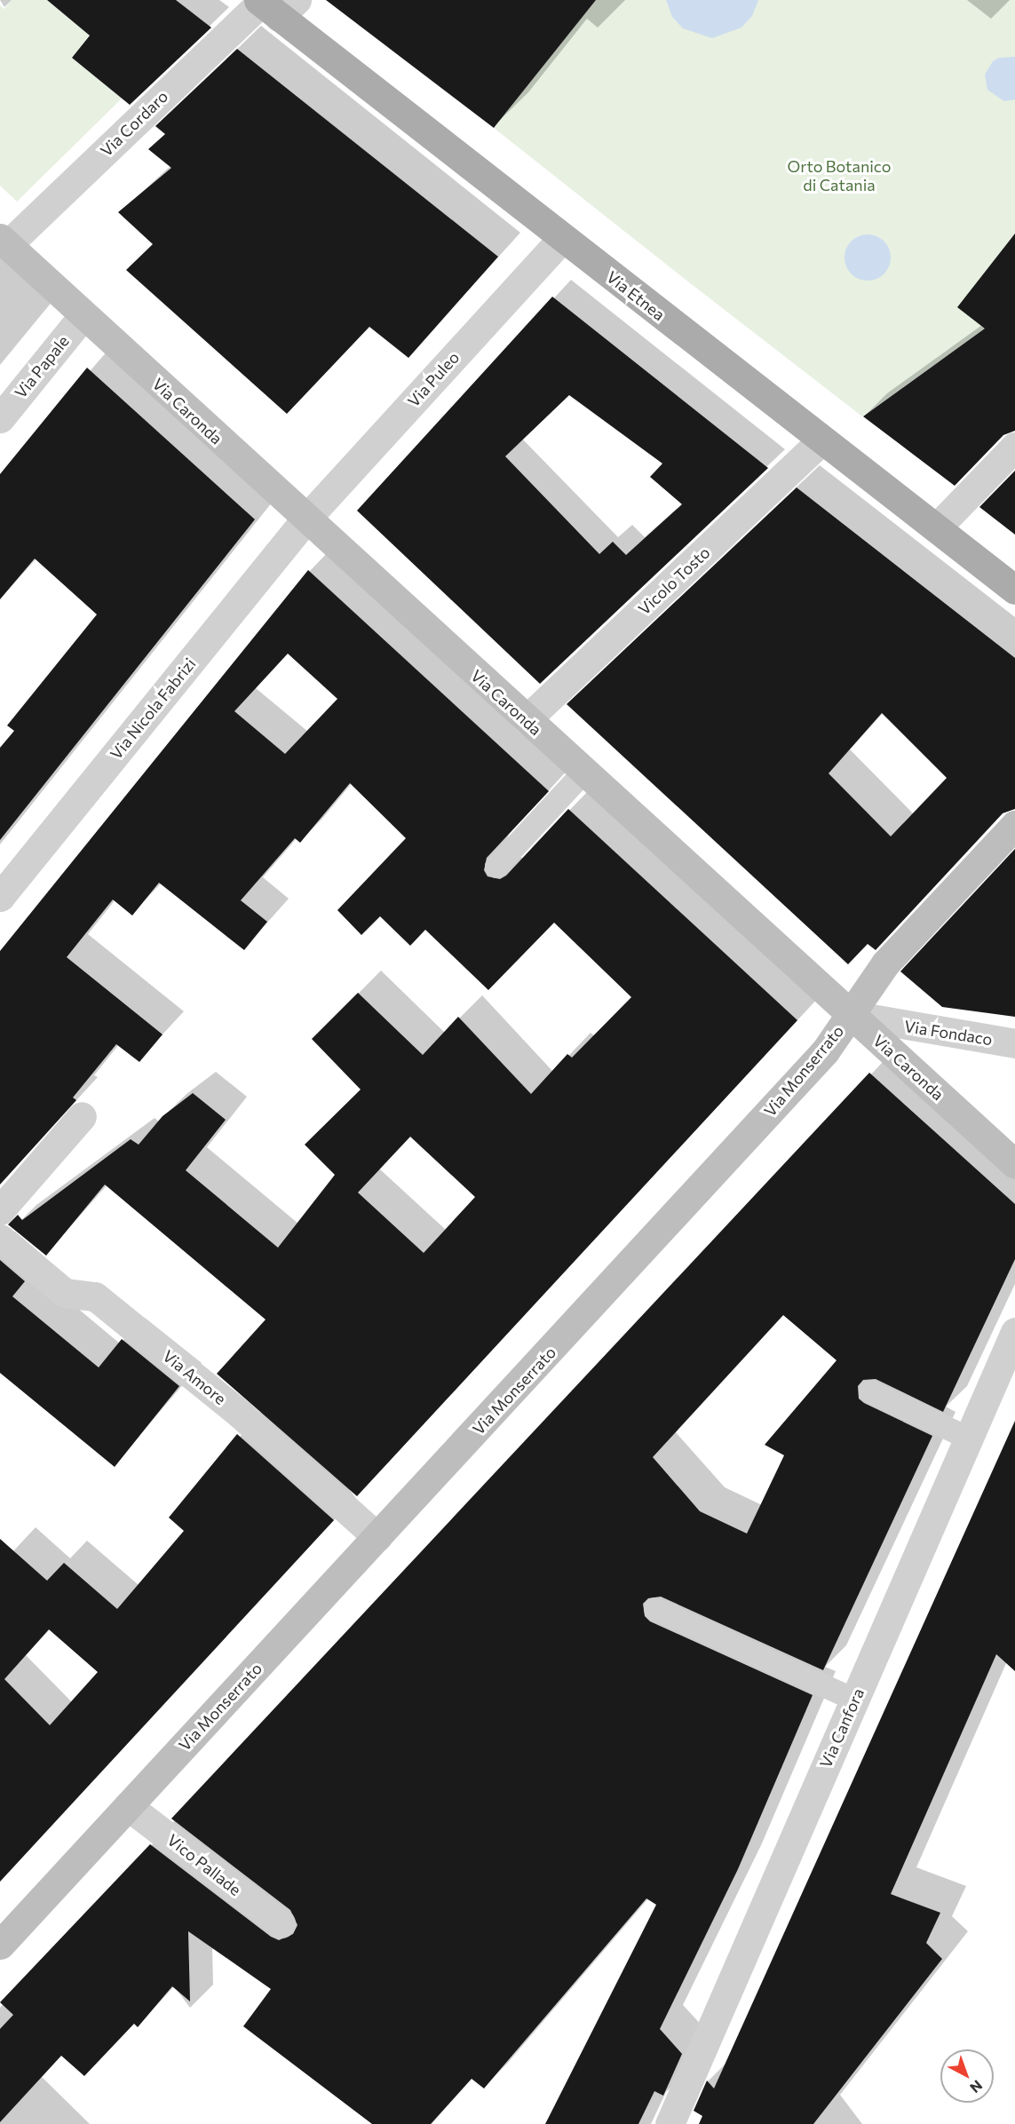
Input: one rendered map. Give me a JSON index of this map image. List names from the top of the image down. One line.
{"streets":{"main road":["Via Etnea","Via Caronda","Via Monserrato"],"street":["Via Cordaro","Via Papale","Via Puleo","Vicolo Tosto","Via Nicola Fabrizi","Via Fondaco","Via Amore","Via Canfora","Vico Pallade"]},"crossings":[["Via Cordaro","Via Etnea"],["Via Cordaro","Via Caronda"],["Via Etnea","Via Puleo"],["Via Etnea","Vicolo Tosto"],["Via Papale","Via Caronda"],["Via Puleo","Via Caronda"],["Via Puleo","Via Nicola Fabrizi"],["Via Caronda","Vicolo Tosto"],["Via Caronda","Via Nicola Fabrizi"],["Via Caronda","Via Fondaco"],["Via Caronda","Via Monserrato"],["Via Fondaco","Via Monserrato"],["Via Monserrato","Via Amore"],["Via Monserrato","Vico Pallade"]],"parks":["Orto Botanico di Catania"],"north":"bottom right"}
